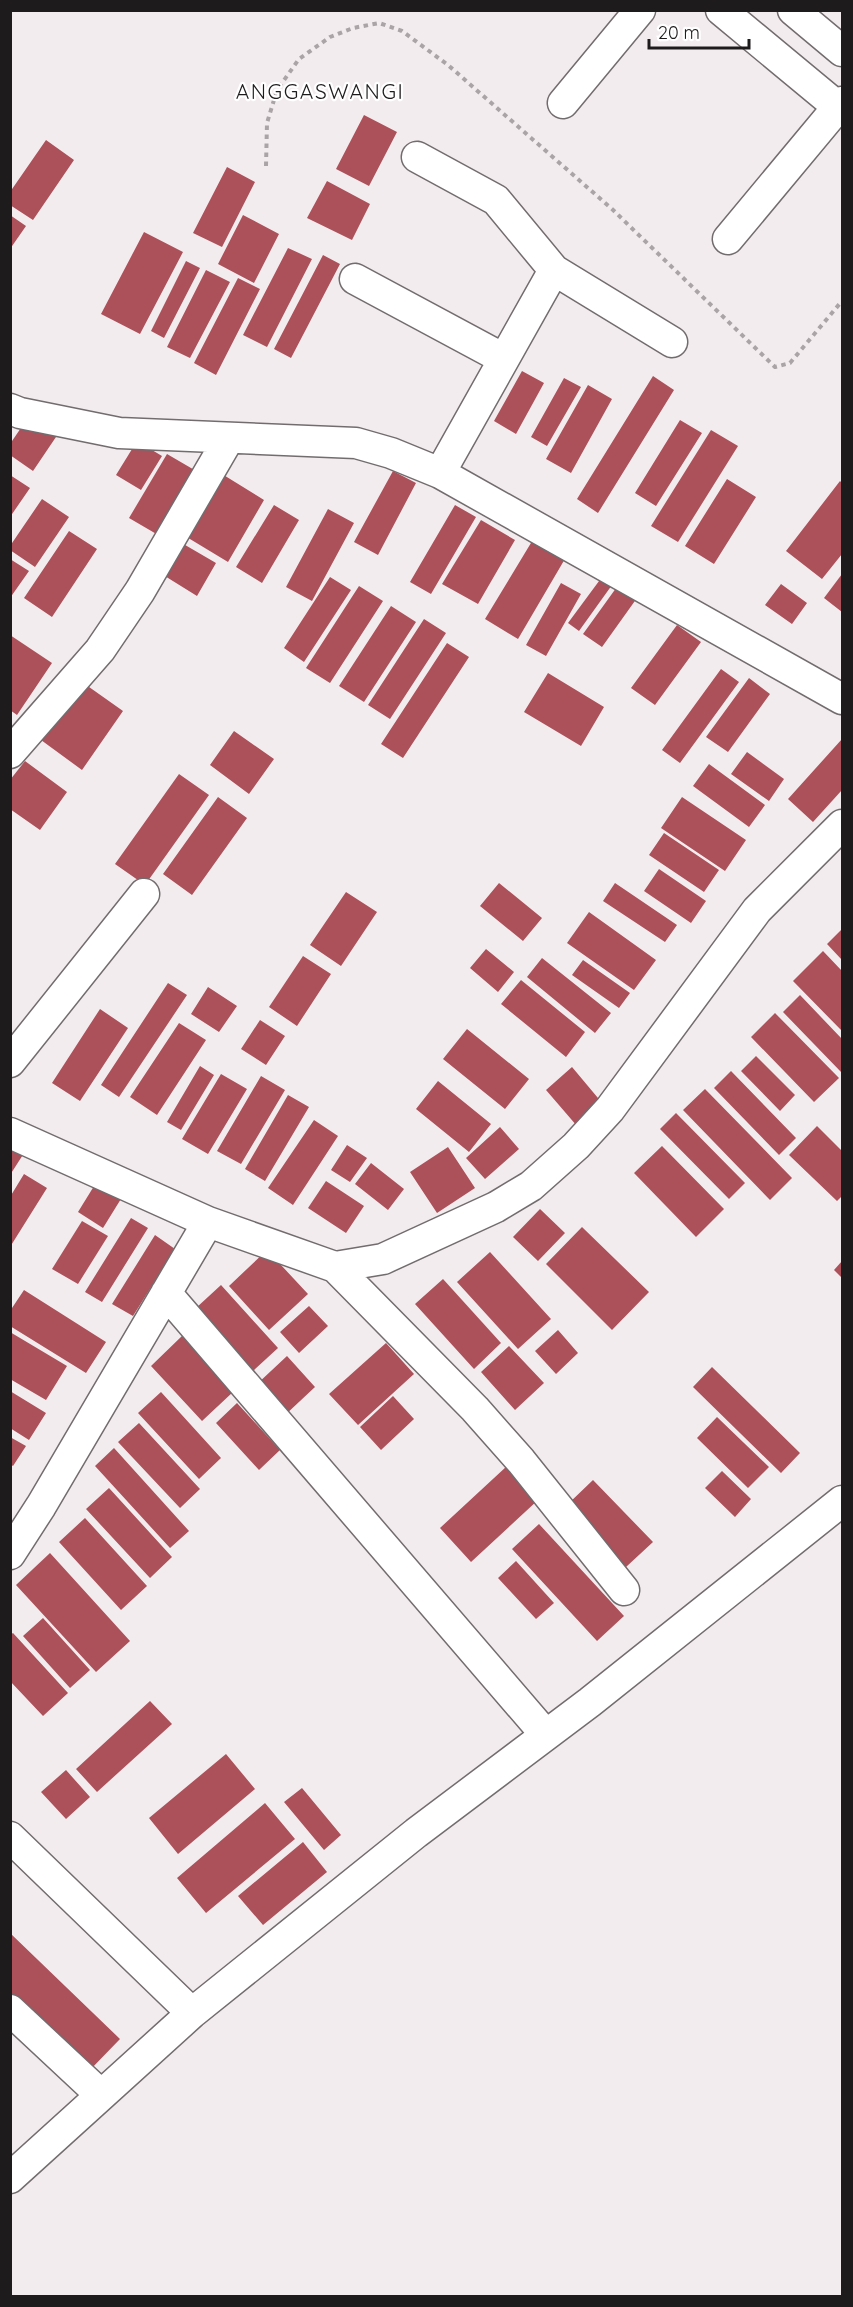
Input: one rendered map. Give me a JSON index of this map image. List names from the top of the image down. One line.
{"districts":["ANGGASWANGI"],"scale_bar":"20 m"}
